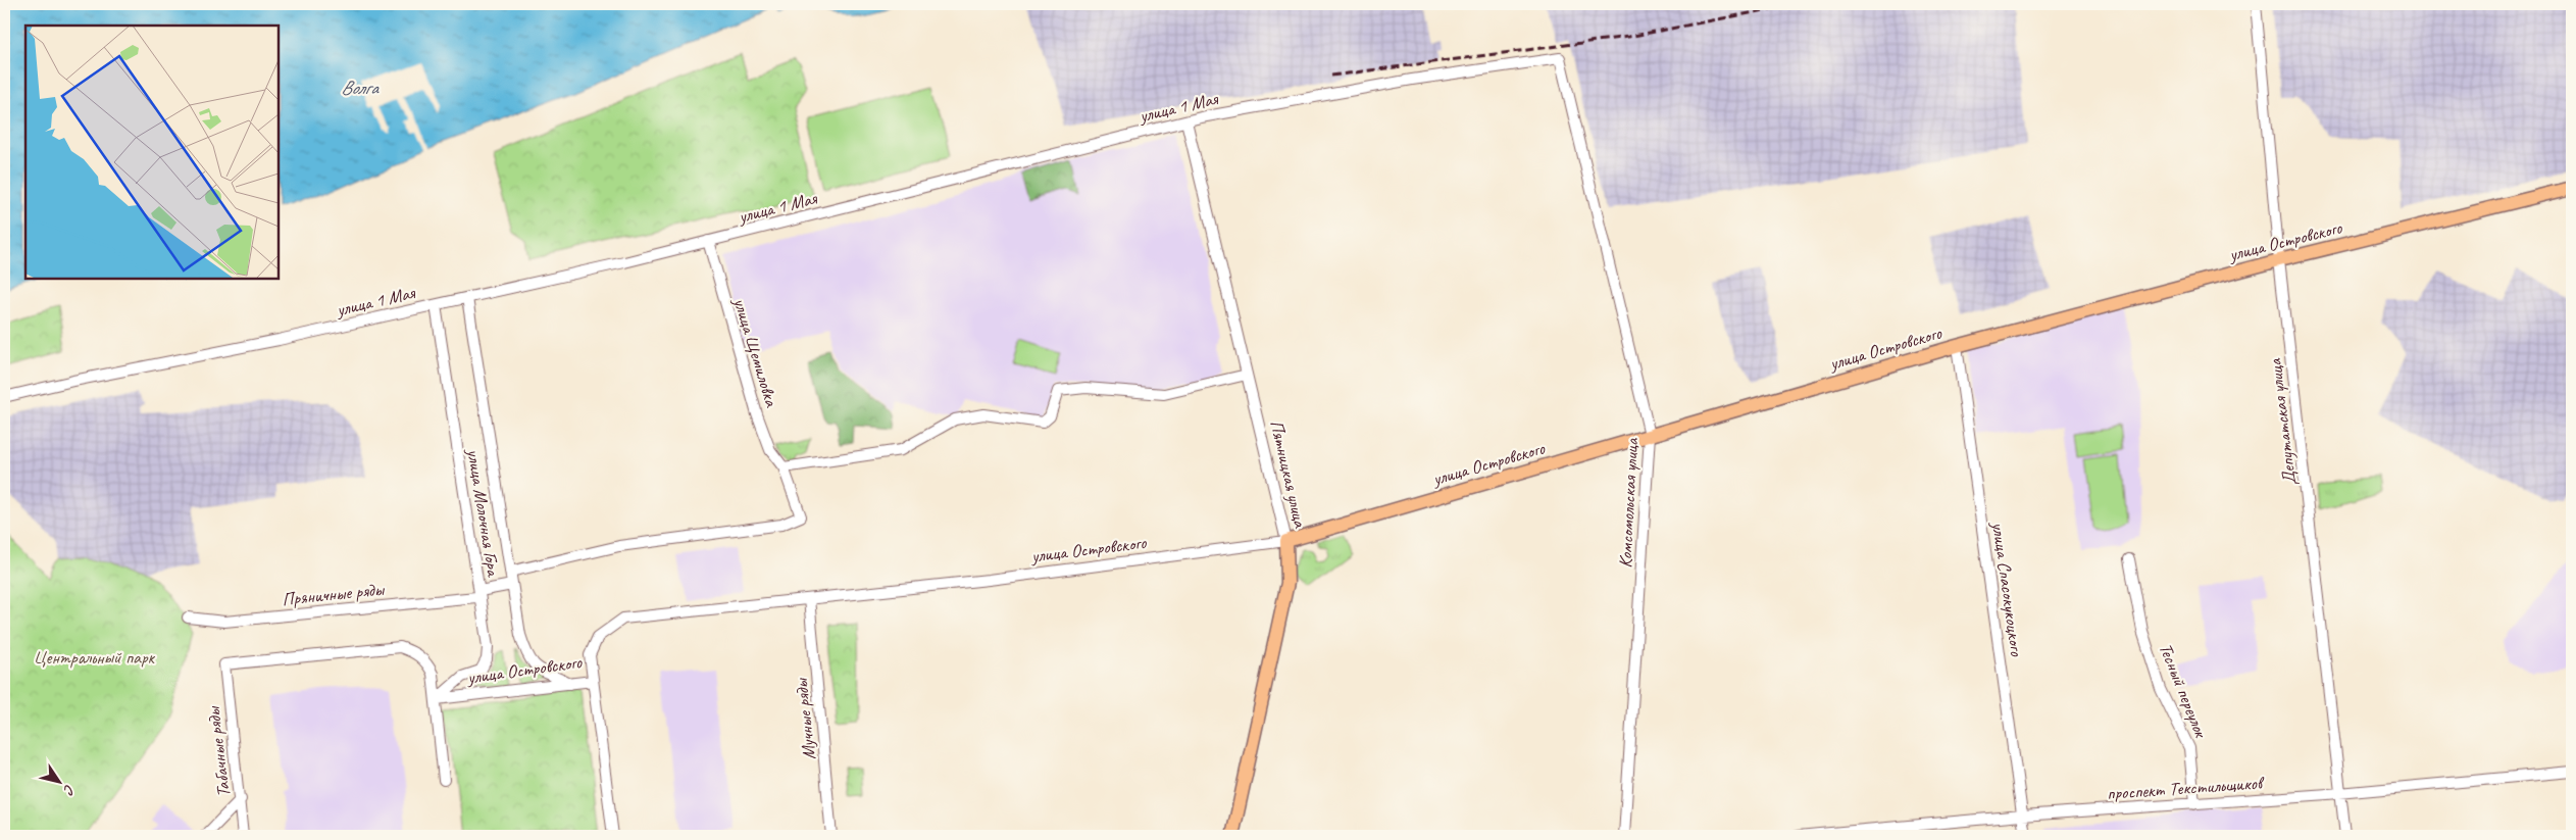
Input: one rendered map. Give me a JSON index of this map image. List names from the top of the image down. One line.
{"streets":{"main road":["улица Островского","Пятницкая улица"],"street":["улица 1 Мая","улица Щемиловка","Депутатская улица","Комсомольская улица","улица Молочная Гора","улица Спасокукоцкого","Пряничные ряды","Тесный переулок","Мучные ряды","Табачные ряды","проспект Текстильщиков"]},"crossings":[["улица 1 Мая","улица Щемиловка"],["улица 1 Мая","Пятницкая улица"],["улица 1 Мая","Комсомольская улица"],["улица 1 Мая","улица Молочная Гора"],["улица Островского","Депутатская улица"],["улица Островского","Пятницкая улица"],["улица Островского","Комсомольская улица"],["улица Островского","улица Молочная Гора"],["улица Островского","улица Спасокукоцкого"],["улица Островского","Мучные ряды"],["улица Островского","Табачные ряды"],["улица Щемиловка","улица Молочная Гора"],["Депутатская улица","проспект Текстильщиков"],["улица Молочная Гора","Пряничные ряды"],["улица Молочная Гора","Табачные ряды"],["улица Спасокукоцкого","проспект Текстильщиков"],["Тесный переулок","проспект Текстильщиков"]],"water":["Волга"],"parks":["Центральный парк"],"north":"bottom right"}
